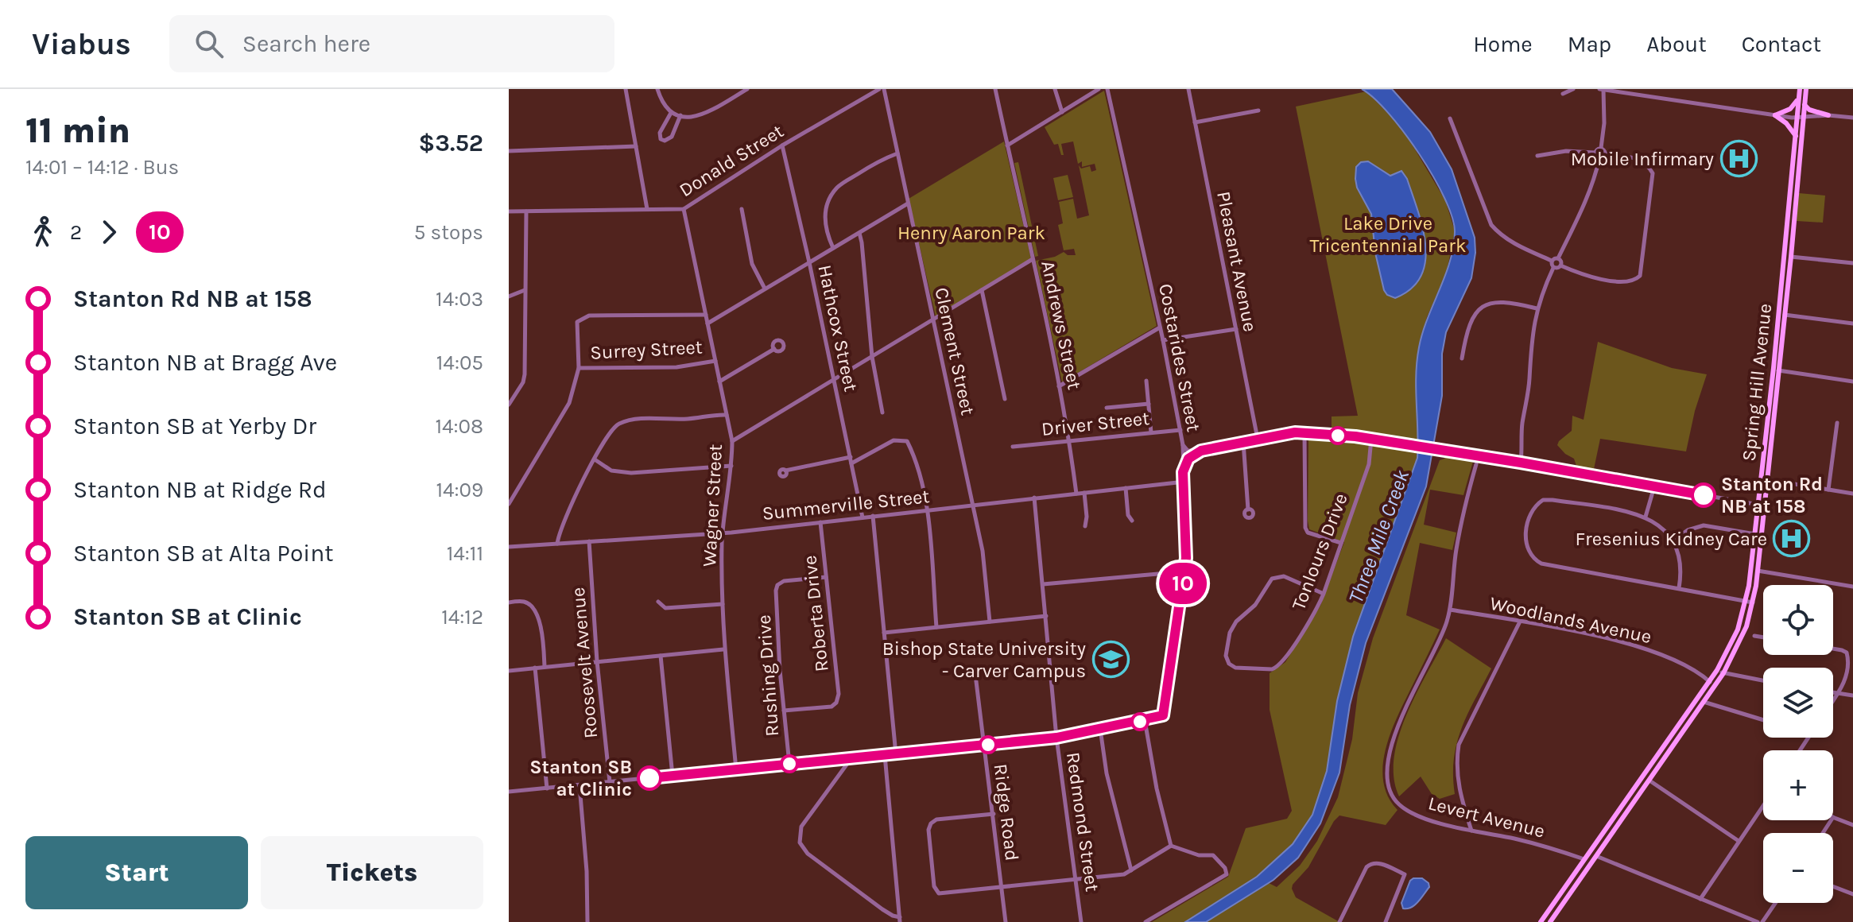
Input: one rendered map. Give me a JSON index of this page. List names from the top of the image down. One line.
{"streets":{"main road":["Spring Hill Avenue"],"street":["Donald Street","Pleasant Avenue","Andrews Street","Hathcox Street","Surrey Street","Clement Street","Costarides Street","Driver Street","Summerville Street","Wagner Street","Tonlours Drive","Roberta Drive","Woodlands Avenue","Roosevelt Avenue","Rushing Drive","Ridge Road","Levert Avenue","Redmond Street"]},"crossings":[["Donald Street","Hathcox Street"],["Donald Street","Wagner Street"],["Andrews Street","Driver Street"],["Andrews Street","Summerville Street"],["Hathcox Street","Summerville Street"],["Surrey Street","Wagner Street"],["Clement Street","Summerville Street"],["Costarides Street","Driver Street"],["Costarides Street","Summerville Street"],["Spring Hill Avenue","Woodlands Avenue"],["Spring Hill Avenue","Levert Avenue"],["Summerville Street","Wagner Street"],["Summerville Street","Roberta Drive"],["Summerville Street","Roosevelt Avenue"],["Summerville Street","Redmond Street"],["Roberta Drive","Rushing Drive"],["Woodlands Avenue","Levert Avenue"]],"water":["Three Mile Creek"],"parks":["Lake Drive Tricentennial Park","Henry Aaron Park"],"places":{"hospital":["Mobile Infirmary","Fresenius Kidney Care"],"other":["Stanton Rd NB at 158","Stanton SB at Clinic"],"school or university":["Bishop State University - Carver Campus"]},"lines":["bus line 10"],"page":{"header":"Viabus","search":"Search here","nav":["Home","Map","About","Contact"],"heading":["11 min","14:01 – 14:12 · Bus","$3.52"],"on_map":"10","legs":["2","10","5 stops"],"list":[{"name":"Stanton Rd NB at 158","value":"14:03"},{"name":"Stanton NB at Bragg Ave","value":"14:05"},{"name":"Stanton SB at Yerby Dr","value":"14:08"},{"name":"Stanton NB at Ridge Rd","value":"14:09"},{"name":"Stanton SB at Alta Point","value":"14:11"},{"name":"Stanton SB at Clinic","value":"14:12"}],"map_buttons":["+","−"],"buttons":["Start","Tickets"]}}
